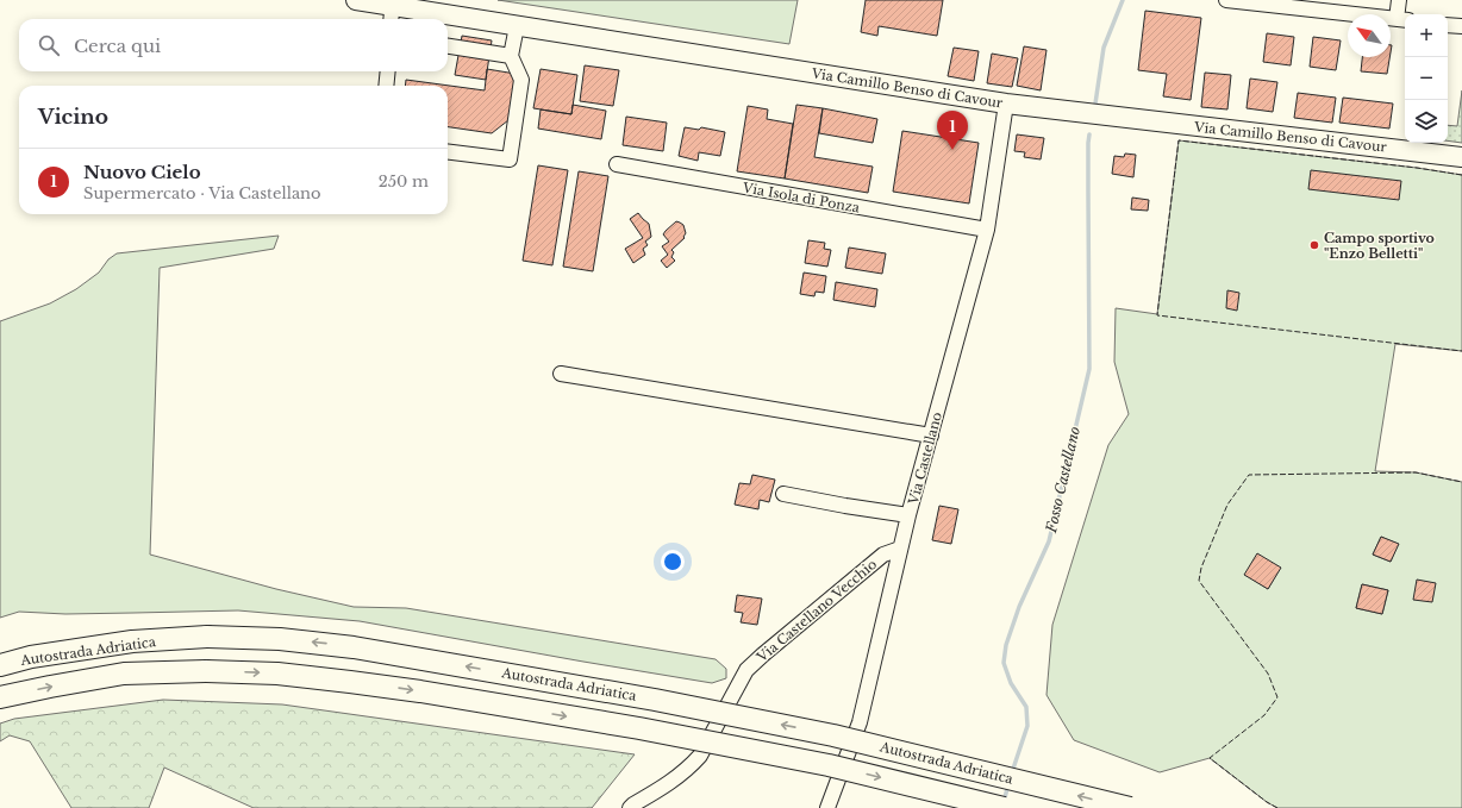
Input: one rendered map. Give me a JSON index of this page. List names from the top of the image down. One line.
{"streets":{"highway":["Autostrada Adriatica"],"main road":["Via Camillo Benso di Cavour"],"street":["Via Isola di Ponza","Via Castellano","Via Castellano Vecchio"]},"crossings":[["Via Camillo Benso di Cavour","Via Castellano"],["Via Isola di Ponza","Via Castellano"],["Via Castellano","Via Castellano Vecchio"]],"water":["Fosso Castellano"],"places":["Campo sportivo \"Enzo Belletti\""],"north":"top left","page":{"map_buttons":["+","−"],"search":"Cerca qui","heading":"Vicino","pins":"1","list":[{"mark":"1","name":"Nuovo Cielo","note":"Supermercato · Via Castellano","value":"250 m"}]}}
